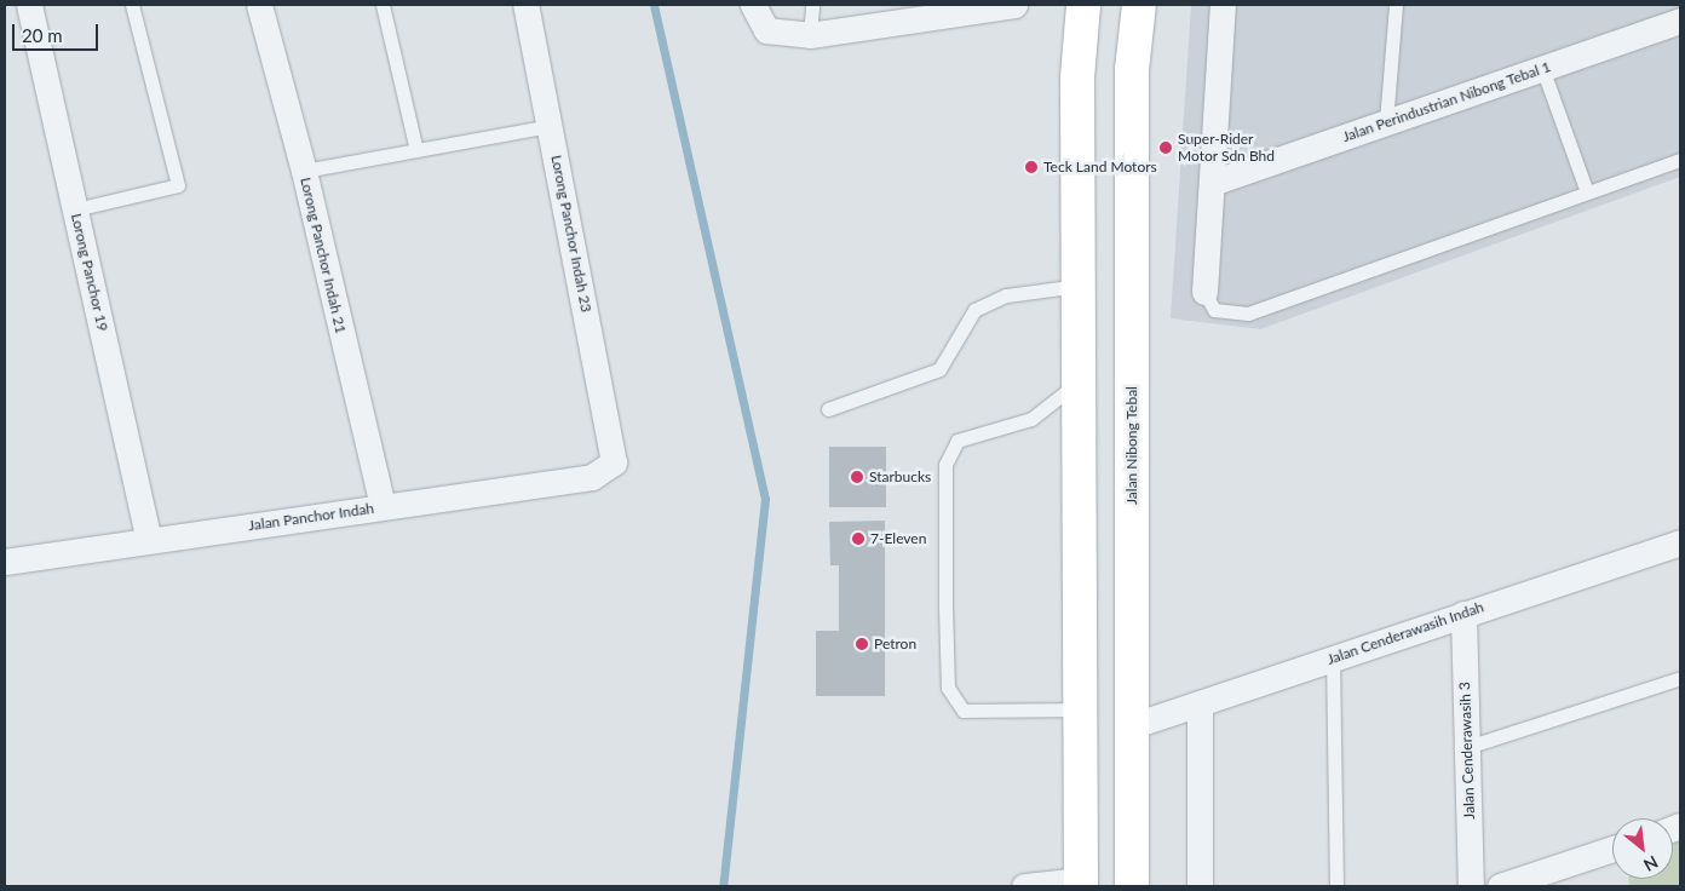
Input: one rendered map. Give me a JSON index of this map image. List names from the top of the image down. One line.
{"streets":{"highway":["Jalan Nibong Tebal"],"street":["Jalan Perindustrian Nibong Tebal 1","Lorong Panchor Indah 23","Lorong Panchor Indah 21","Lorong Panchor 19","Jalan Panchor Indah","Jalan Cenderawasih Indah","Jalan Cenderawasih 3"]},"crossings":[["Lorong Panchor Indah 23","Jalan Panchor Indah"],["Lorong Panchor Indah 21","Jalan Panchor Indah"],["Lorong Panchor 19","Jalan Panchor Indah"],["Jalan Nibong Tebal","Jalan Cenderawasih Indah"],["Jalan Cenderawasih Indah","Jalan Cenderawasih 3"]],"places":["Super-Rider Motor Sdn Bhd","Teck Land Motors","Starbucks","7-Eleven","Petron"],"scale_bar":"20 m","north":"bottom right"}
